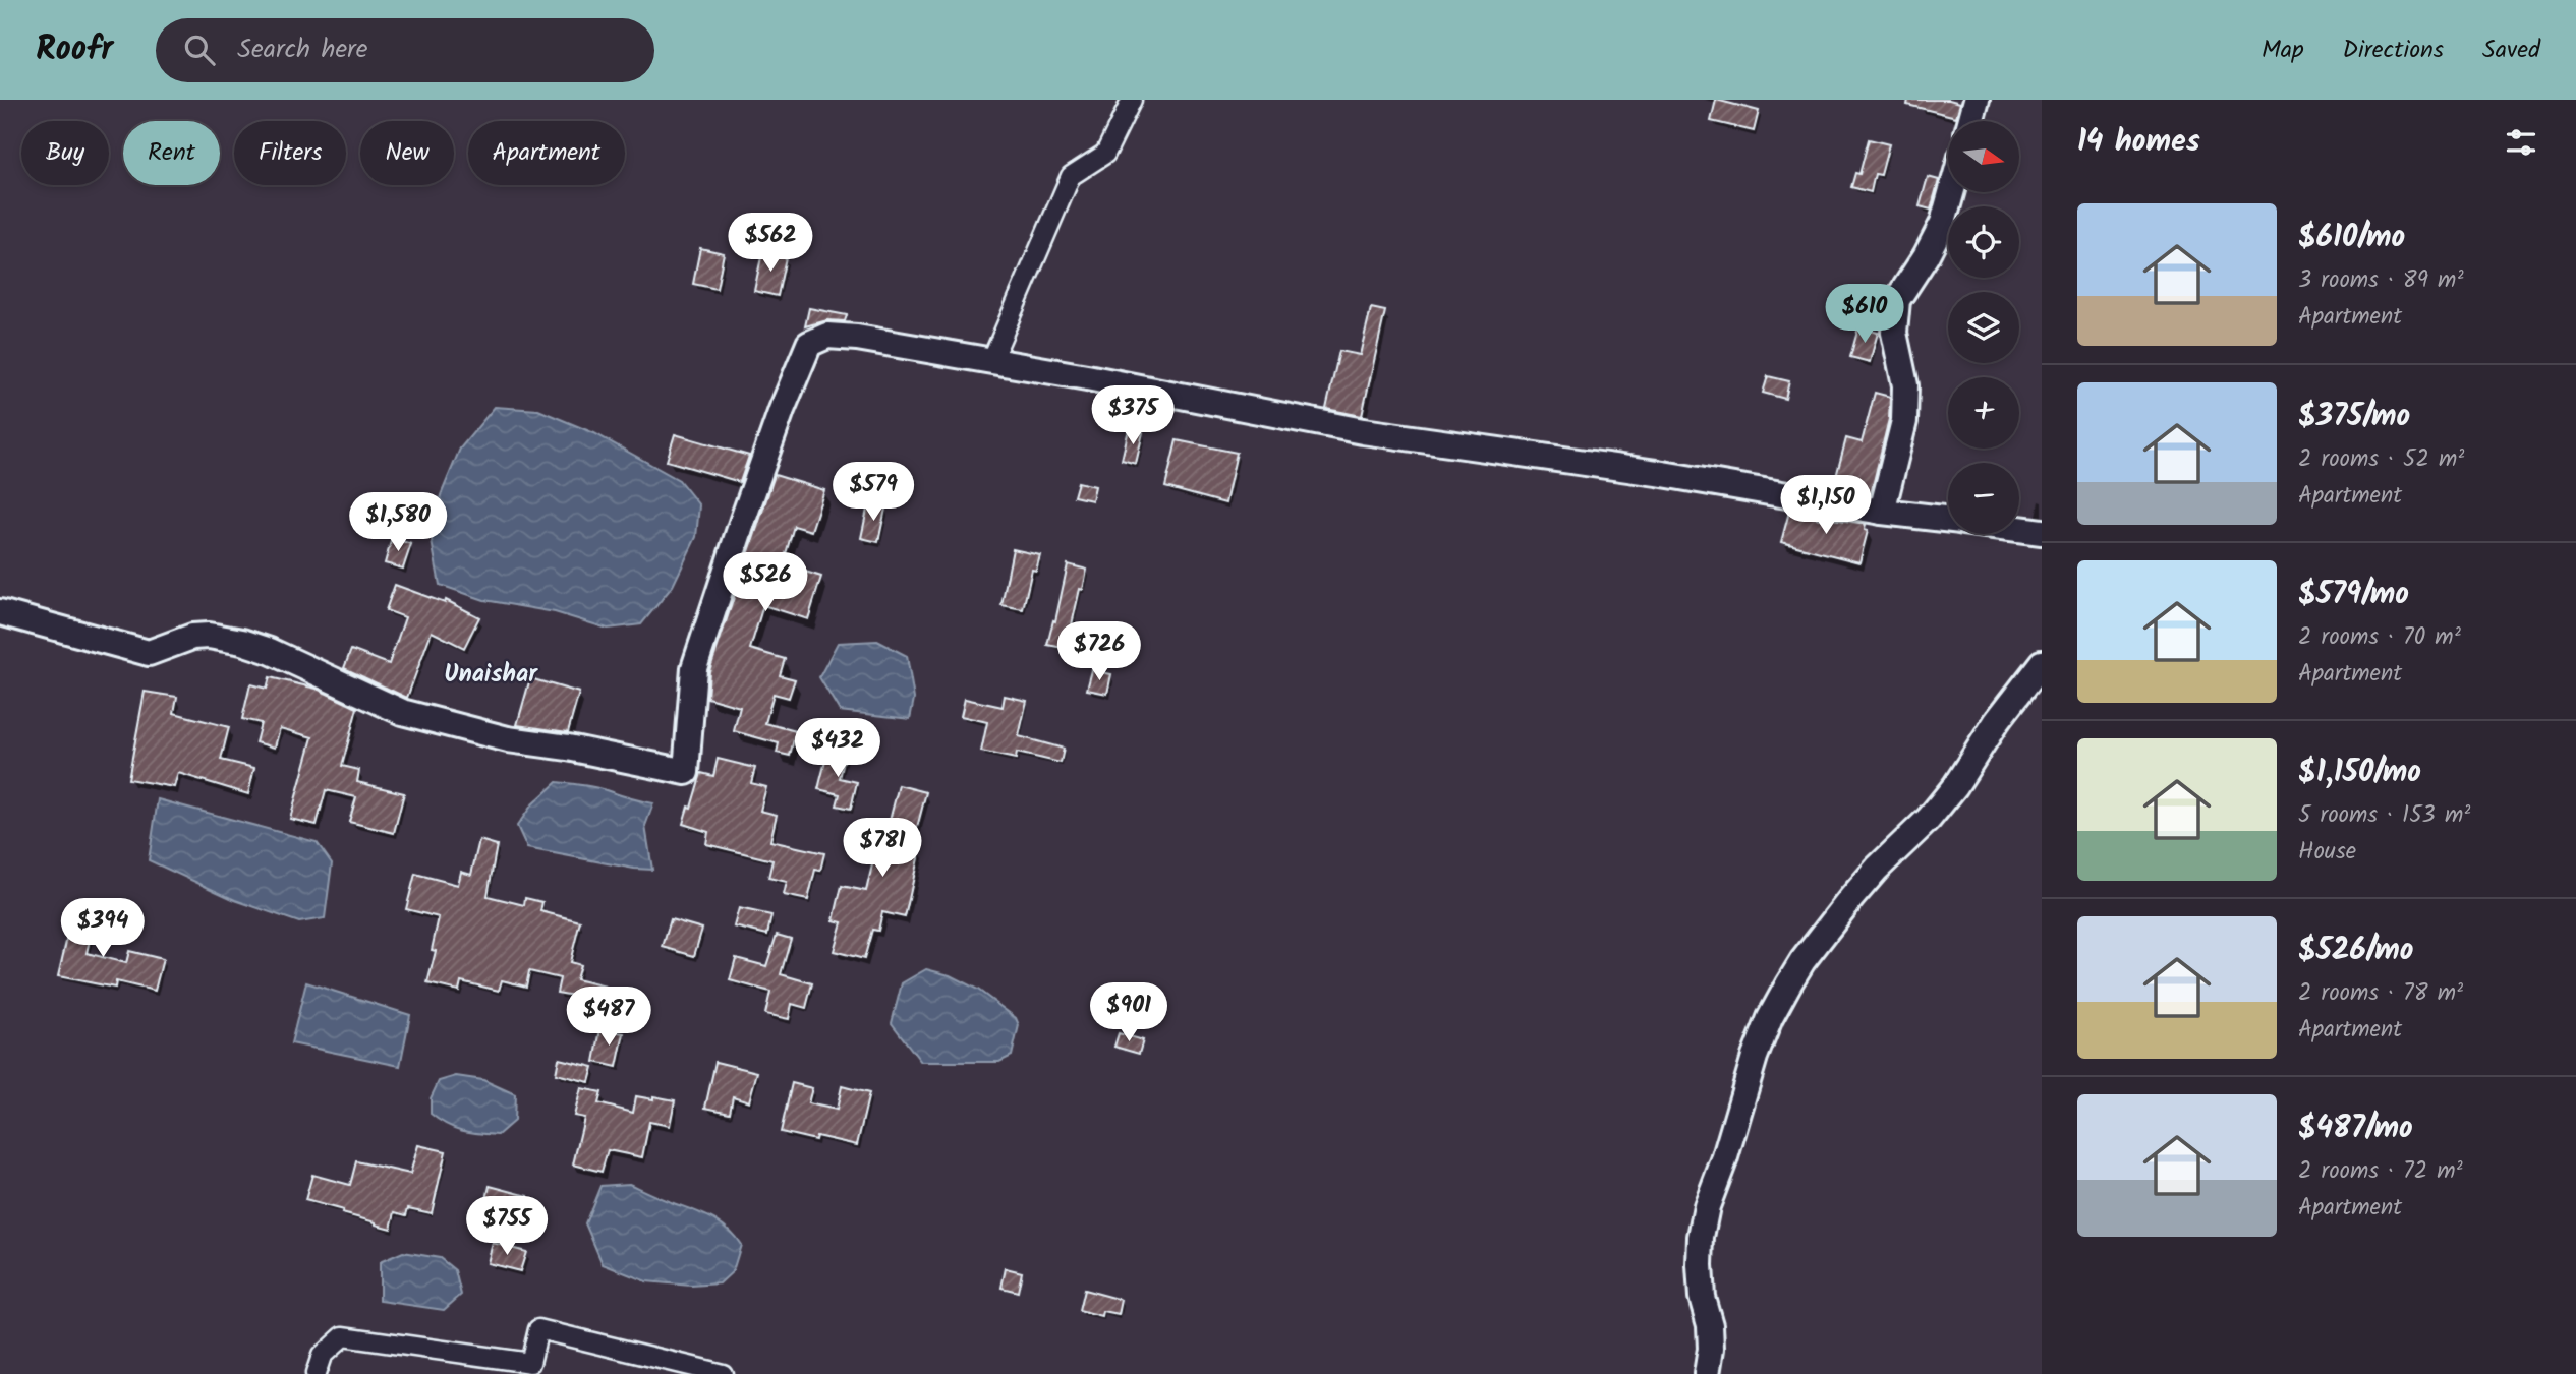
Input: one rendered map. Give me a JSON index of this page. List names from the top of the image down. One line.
{"districts":["Unaishar"],"north":"right","page":{"header":"Roofr","search":"Search here","nav":["Map","Directions","Saved"],"heading":"14 homes","map_buttons":["+","−"],"chip":["Buy","Rent","Filters","New","Apartment"],"list":[{"name":"$610/mo","note":"3 rooms · 89 m² · Apartment"},{"name":"$375/mo","note":"2 rooms · 52 m² · Apartment"},{"name":"$579/mo","note":"2 rooms · 70 m² · Apartment"},{"name":"$1,150/mo","note":"5 rooms · 153 m² · House"},{"name":"$526/mo","note":"2 rooms · 78 m² · Apartment"},{"name":"$487/mo","note":"2 rooms · 72 m² · Apartment"}],"price":["$562","$610","$375","$579","$1,150","$1,580","$526","$726","$432","$781","$394","$901","$487","$755"]}}
